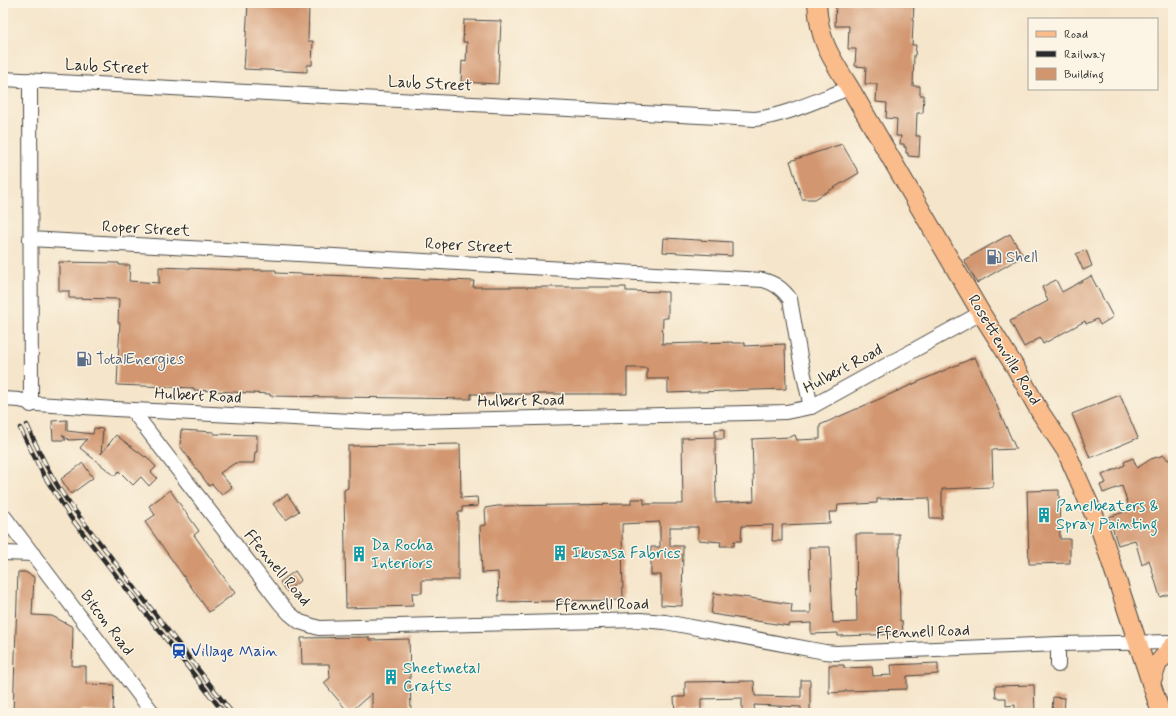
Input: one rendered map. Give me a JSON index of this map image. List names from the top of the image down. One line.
{"streets":{"main road":["Rosettenville Road"],"street":["Laub Street","Roper Street","Hulbert Road","Ffennell Road","Bitcon Road"]},"crossings":[["Laub Street","Rosettenville Road"],["Roper Street","Hulbert Road"],["Rosettenville Road","Hulbert Road"],["Rosettenville Road","Ffennell Road"],["Hulbert Road","Ffennell Road"]],"places":{"fuel station":["Shell","TotalEnergies"],"building":["Panelbeaters & Spray Painting","Ikusasa Fabrics","Da Rocha Interiors","Sheetmetal Crafts"],"station":["Village Main"]},"legend":["Road","Railway","Building"]}
